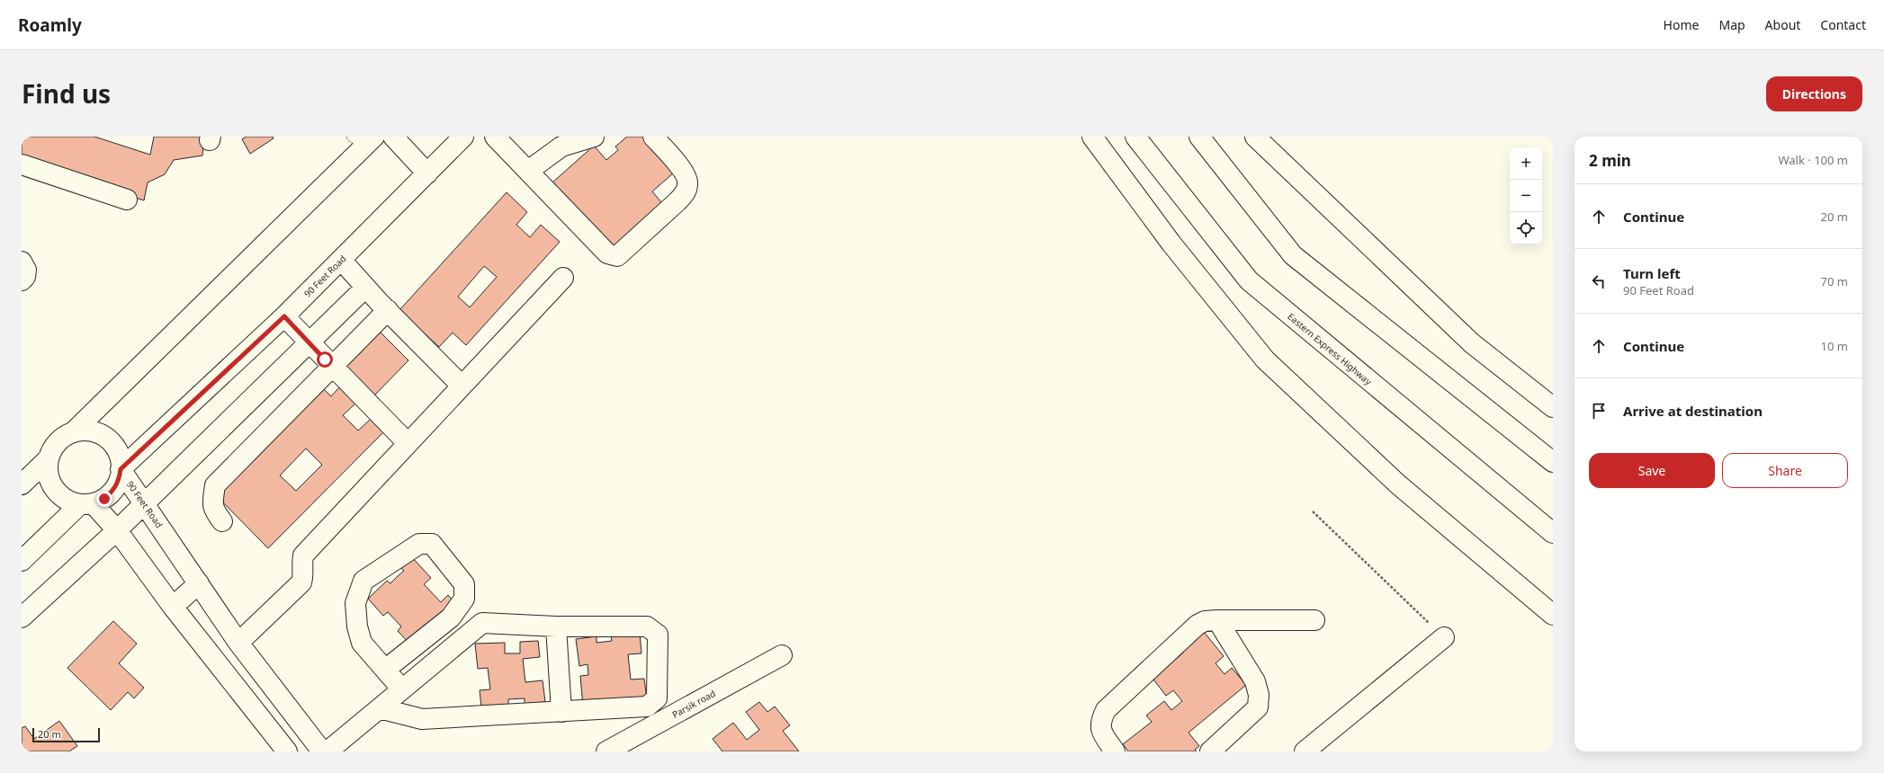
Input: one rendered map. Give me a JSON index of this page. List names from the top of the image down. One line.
{"streets":{"main road":["90 Feet Road","Eastern Express Highway","Parsik road"]},"scale_bar":"20 m","page":{"header":"Roamly","nav":["Home","Map","About","Contact"],"title":"Find us","buttons":["Directions",["Save","Share"]],"heading":["2 min","Walk · 100 m"],"map_buttons":["+","−"],"list":[["Continue","20 m"],["Turn left","90 Feet Road","70 m"],["Continue","10 m"],"Arrive at destination"],"scale":"20 m"}}
